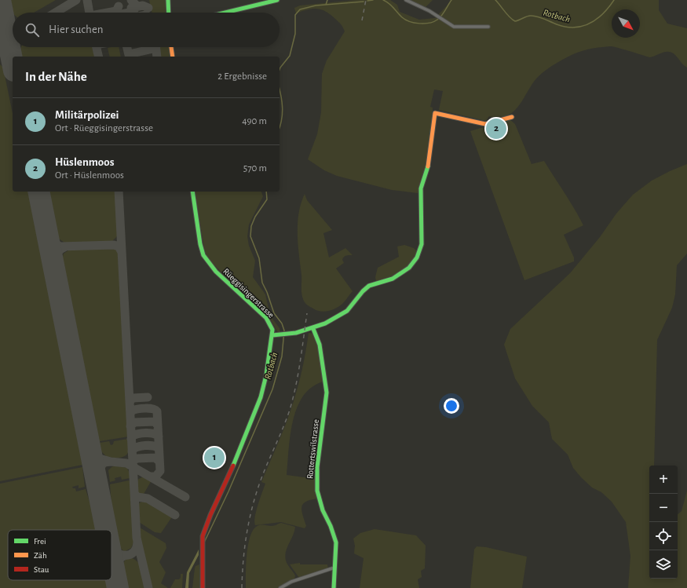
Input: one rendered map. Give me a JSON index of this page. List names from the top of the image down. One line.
{"streets":{"street":["Rüeggisingerstrasse","Rottertswilstrasse"]},"water":["Rotbach"],"legend":["Frei","Zäh","Stau"],"north":"bottom right","page":{"search":"Hier suchen","heading":["In der Nähe","2 Ergebnisse"],"list":[{"mark":"1","name":"Militärpolizei","note":"Ort · Rüeggisingerstrasse","value":"490 m"},{"mark":"2","name":"Hüslenmoos","note":"Ort · Hüslenmoos","value":"570 m"}],"pins":["2","1"],"map_buttons":["+","−"]}}
